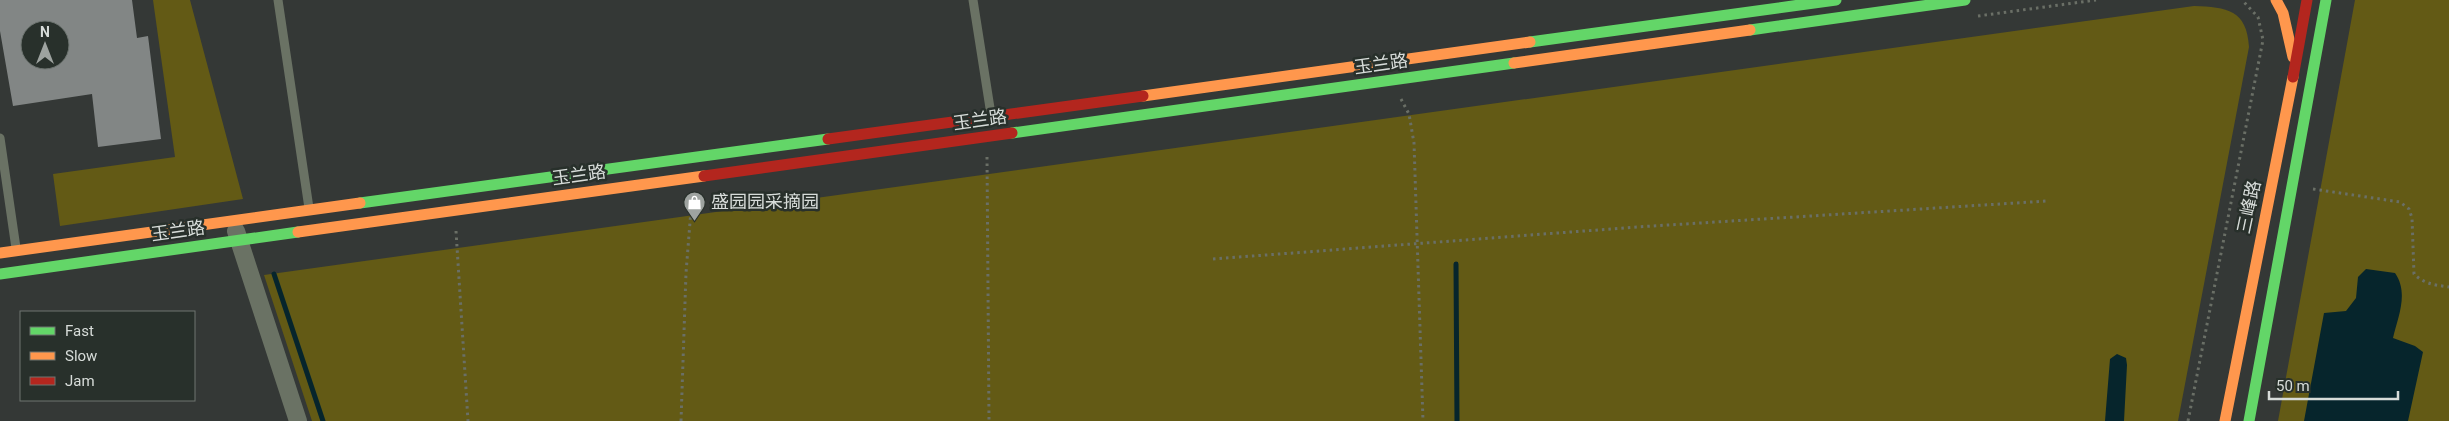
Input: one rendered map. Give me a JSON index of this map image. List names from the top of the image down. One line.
{"streets":{"street":["玉兰路","三峰路"]},"places":{"shop":["盛园园采摘园"]},"legend":["Fast","Slow","Jam"],"scale_bar":"50 m","north":"top"}
